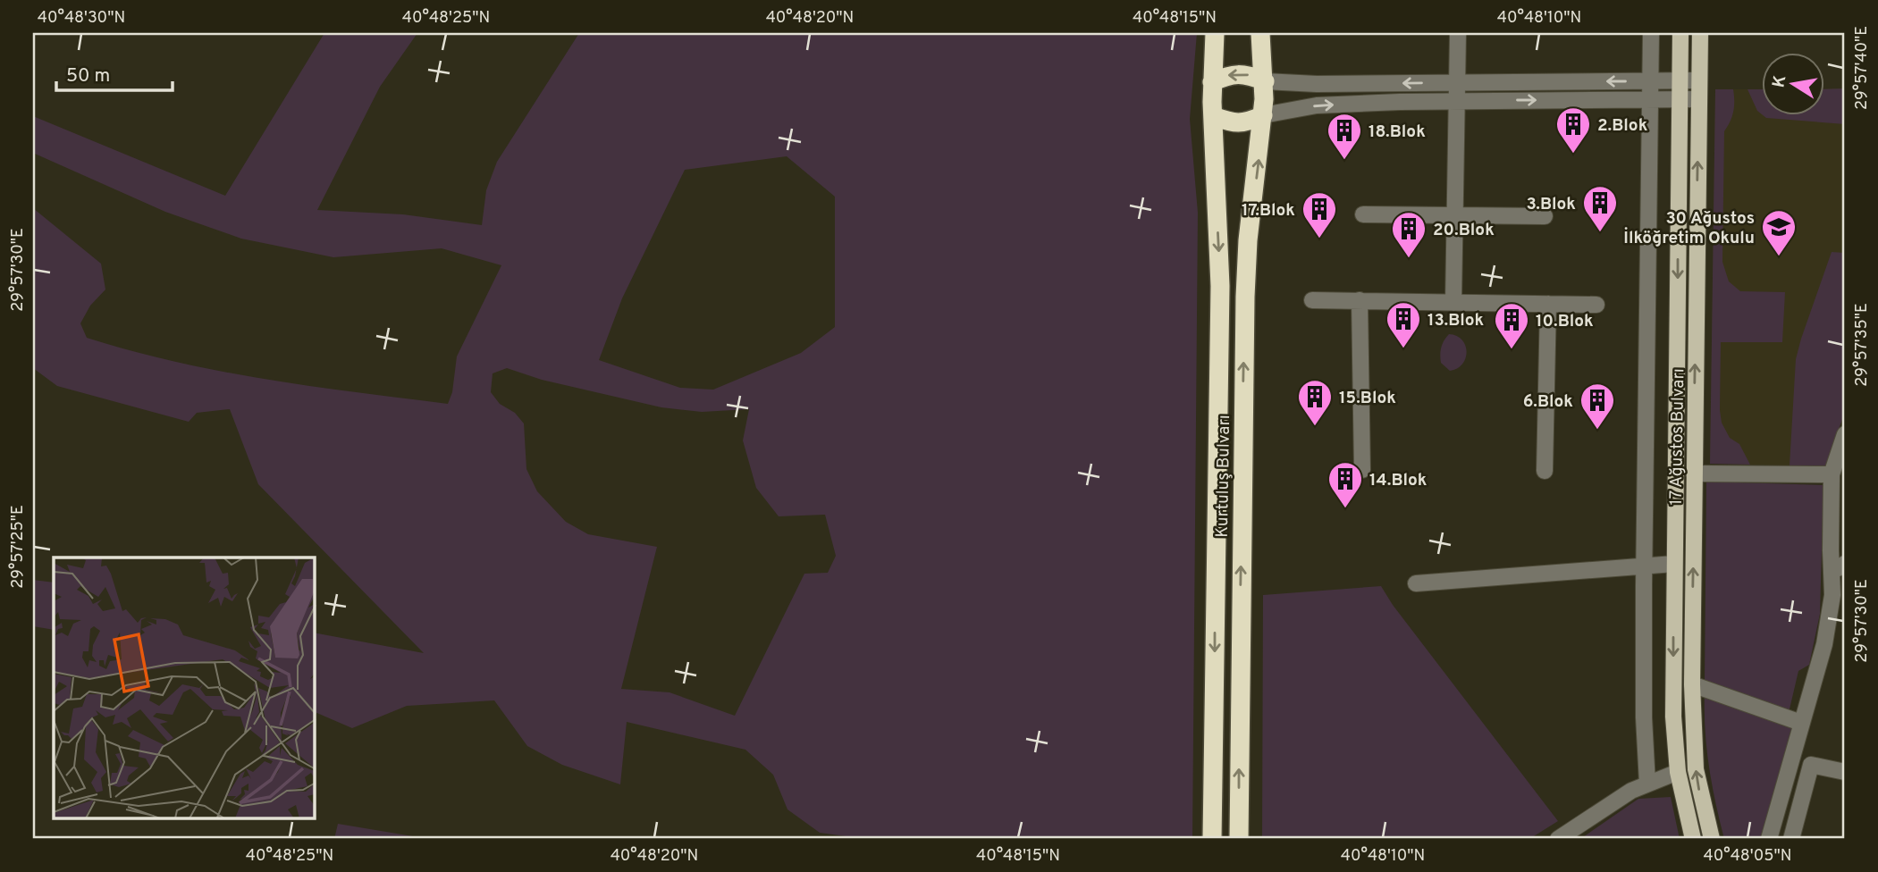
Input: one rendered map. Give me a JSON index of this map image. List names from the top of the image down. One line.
{"streets":{"highway":["Kurtuluş Bulvarı"],"main road":["17 Ağustos Bulvarı"]},"places":{"building":["2.Blok","18.Blok","3.Blok","17.Blok","20.Blok","13.Blok","10.Blok","15.Blok","6.Blok","14.Blok"],"school or university":["30 Ağustos İlköğretim Okulu"]},"scale_bar":"50 m","north":"left","coordinates":["40°48'30\"N","40°48'25\"N","40°48'20\"N","40°48'15\"N","40°48'10\"N","29°57'40\"E","29°57'30\"E","29°57'35\"E","29°57'25\"E","40°48'05\"N"]}
